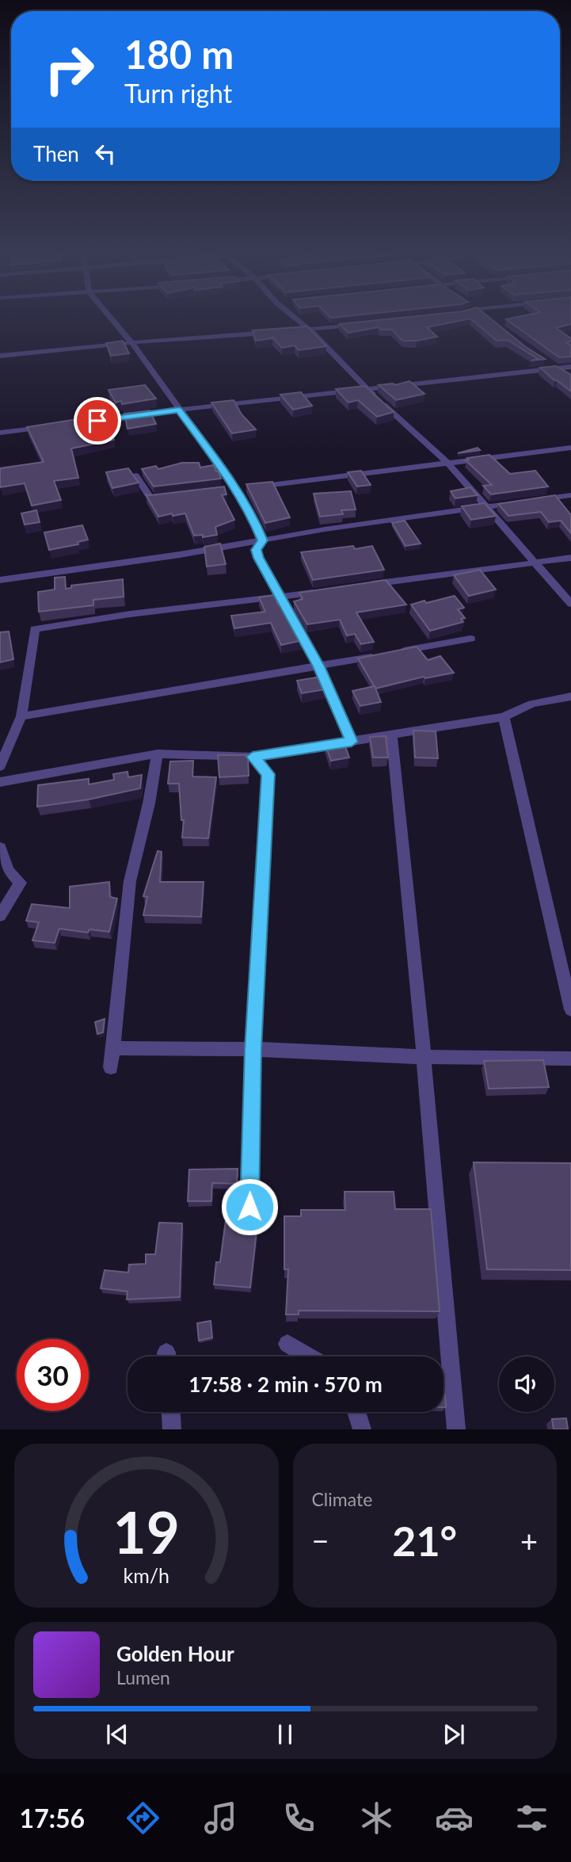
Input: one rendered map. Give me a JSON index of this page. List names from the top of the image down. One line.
{"page":{"turn":["180 m","Turn right"],"then":"Then","limit":"30","trip":"17:58 · 2 min · 570 m","tile":"Climate","heat":["−","21°","+"],"song":["Golden Hour","Lumen"],"tabs":"17:56","gauge":["19","km/h"]}}
